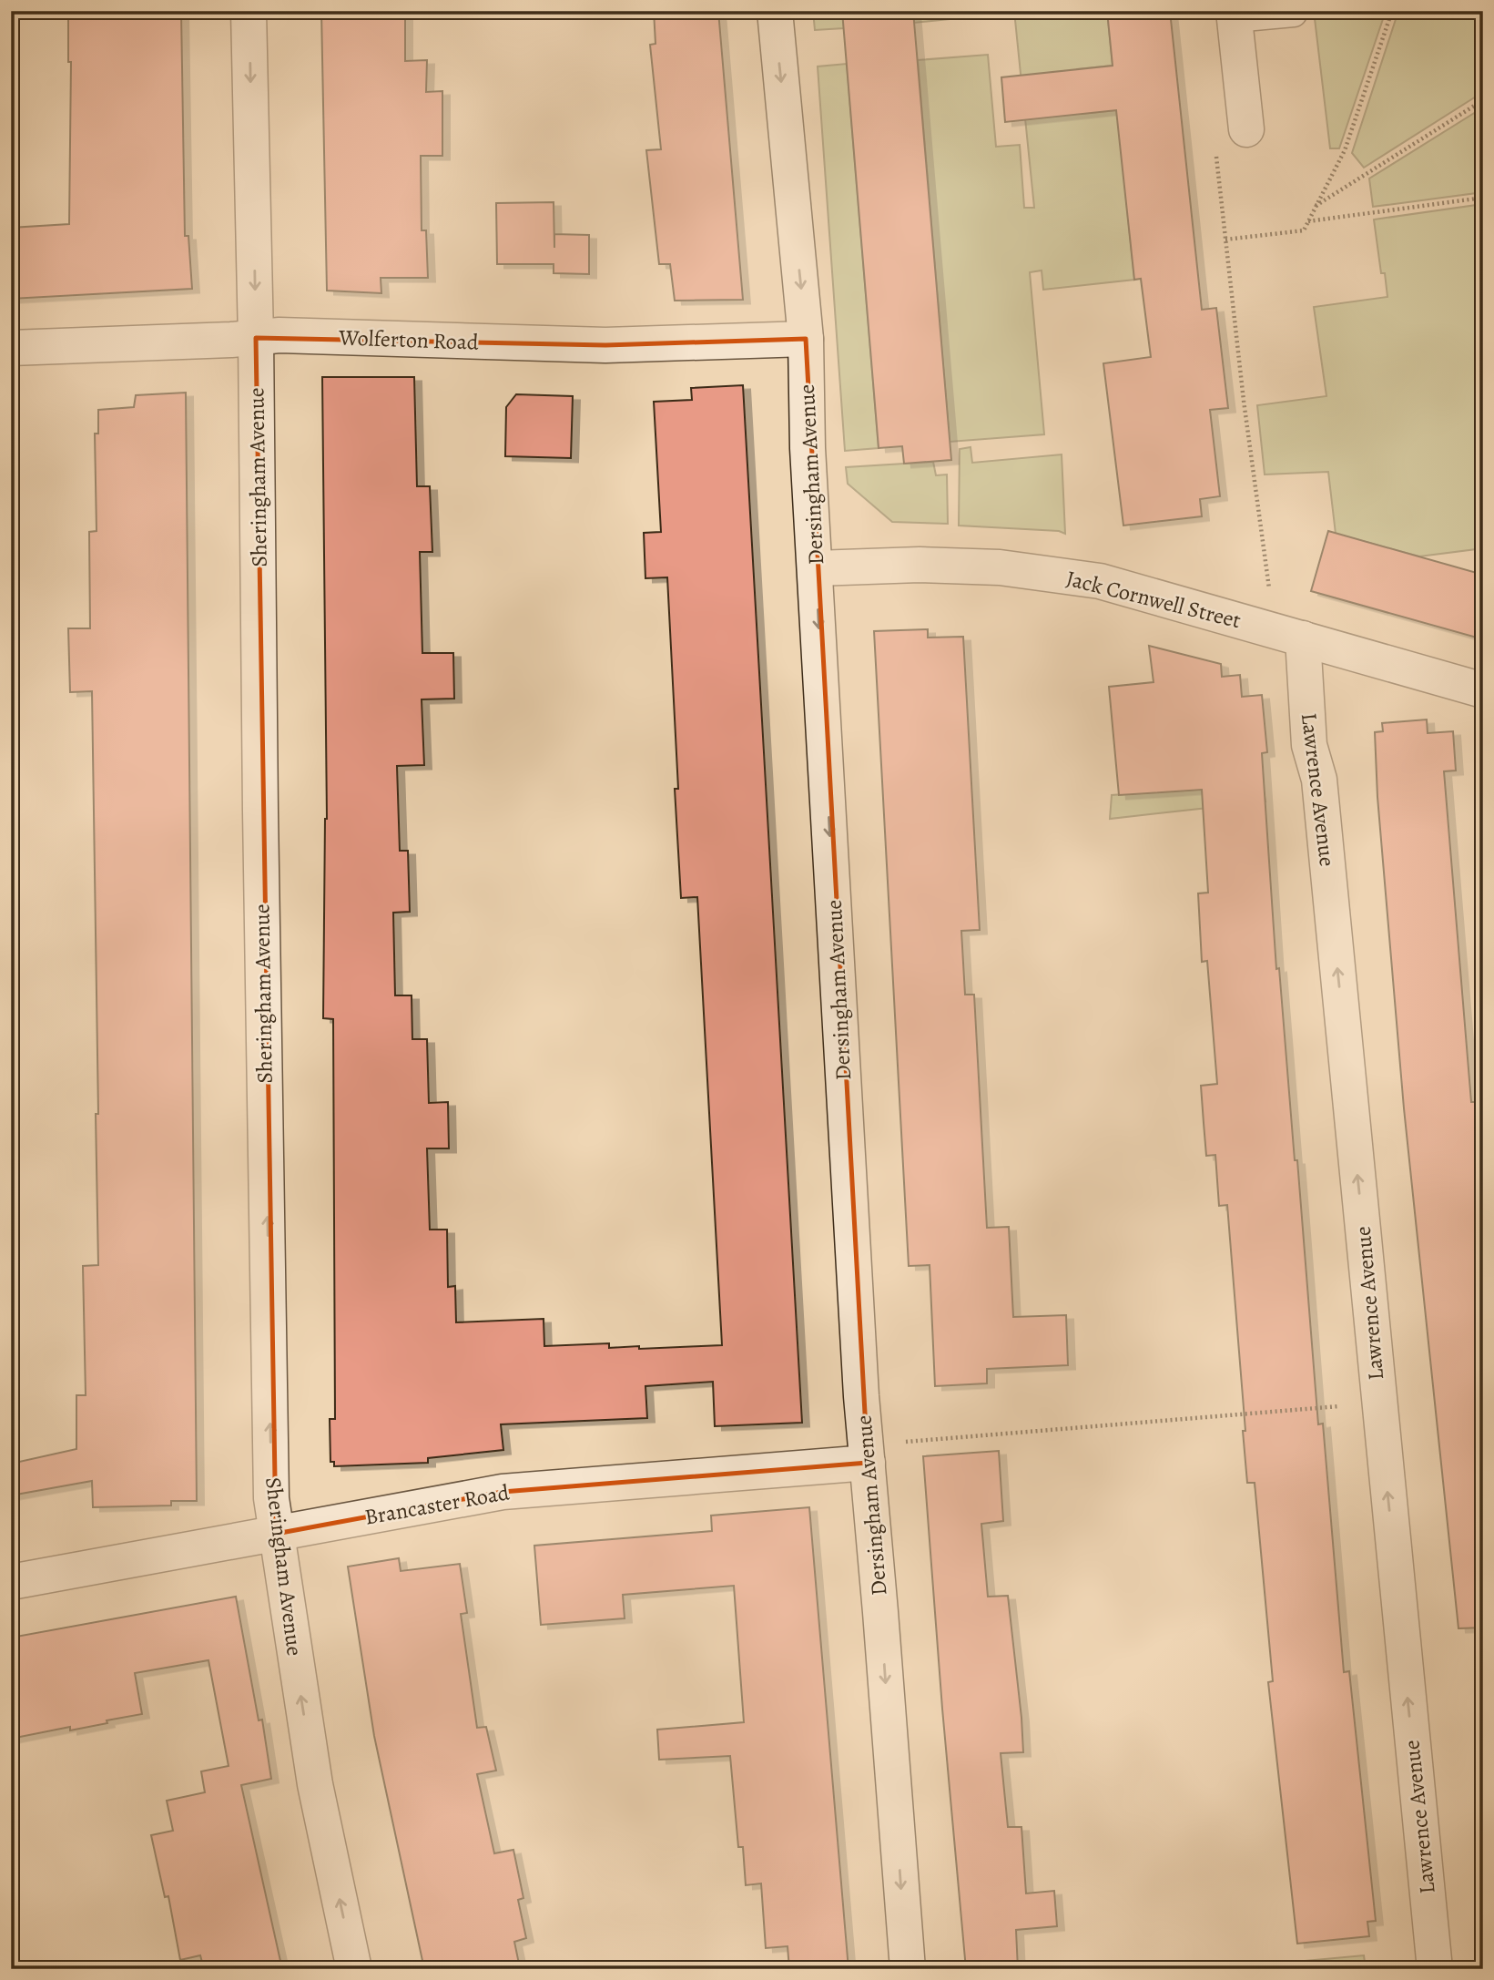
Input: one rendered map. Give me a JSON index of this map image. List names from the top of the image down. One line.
{"streets":{"street":["Wolferton Road","Dersingham Avenue","Sheringham Avenue","Jack Cornwell Street","Lawrence Avenue","Brancaster Road"]},"crossings":[["Wolferton Road","Dersingham Avenue"],["Wolferton Road","Sheringham Avenue"],["Dersingham Avenue","Jack Cornwell Street"],["Dersingham Avenue","Brancaster Road"],["Sheringham Avenue","Brancaster Road"],["Jack Cornwell Street","Lawrence Avenue"]],"one_way":["Dersingham Avenue","Lawrence Avenue"]}
